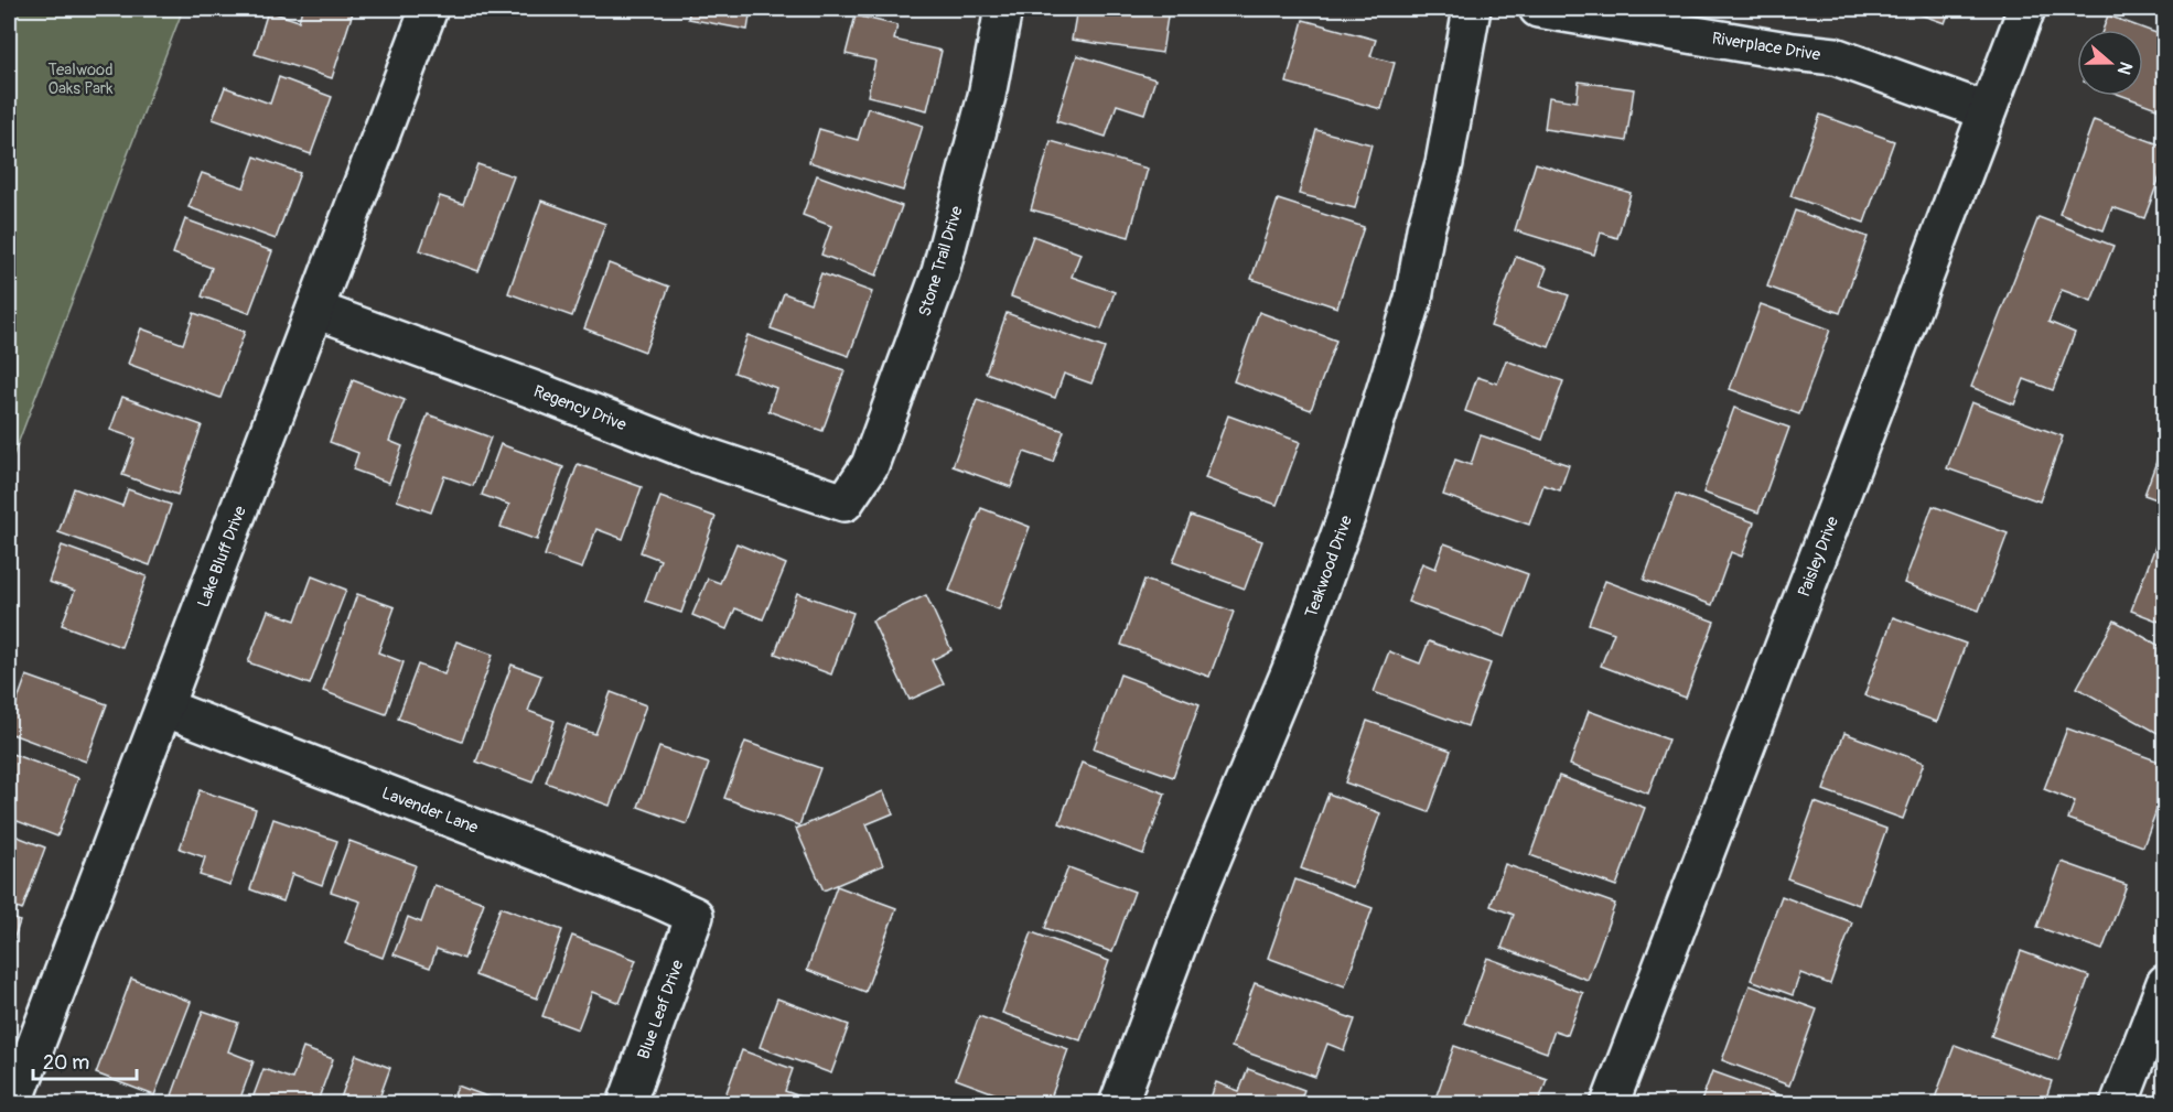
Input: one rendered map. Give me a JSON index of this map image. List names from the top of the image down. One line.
{"streets":{"street":["Riverplace Drive","Stone Trail Drive","Regency Drive","Lake Bluff Drive","Paisley Drive","Teakwood Drive","Lavender Lane","Blue Leaf Drive"]},"crossings":[["Riverplace Drive","Paisley Drive"],["Stone Trail Drive","Regency Drive"],["Regency Drive","Lake Bluff Drive"],["Lake Bluff Drive","Lavender Lane"],["Lavender Lane","Blue Leaf Drive"]],"parks":["Tealwood Oaks Park"],"scale_bar":"20 m","north":"right"}
